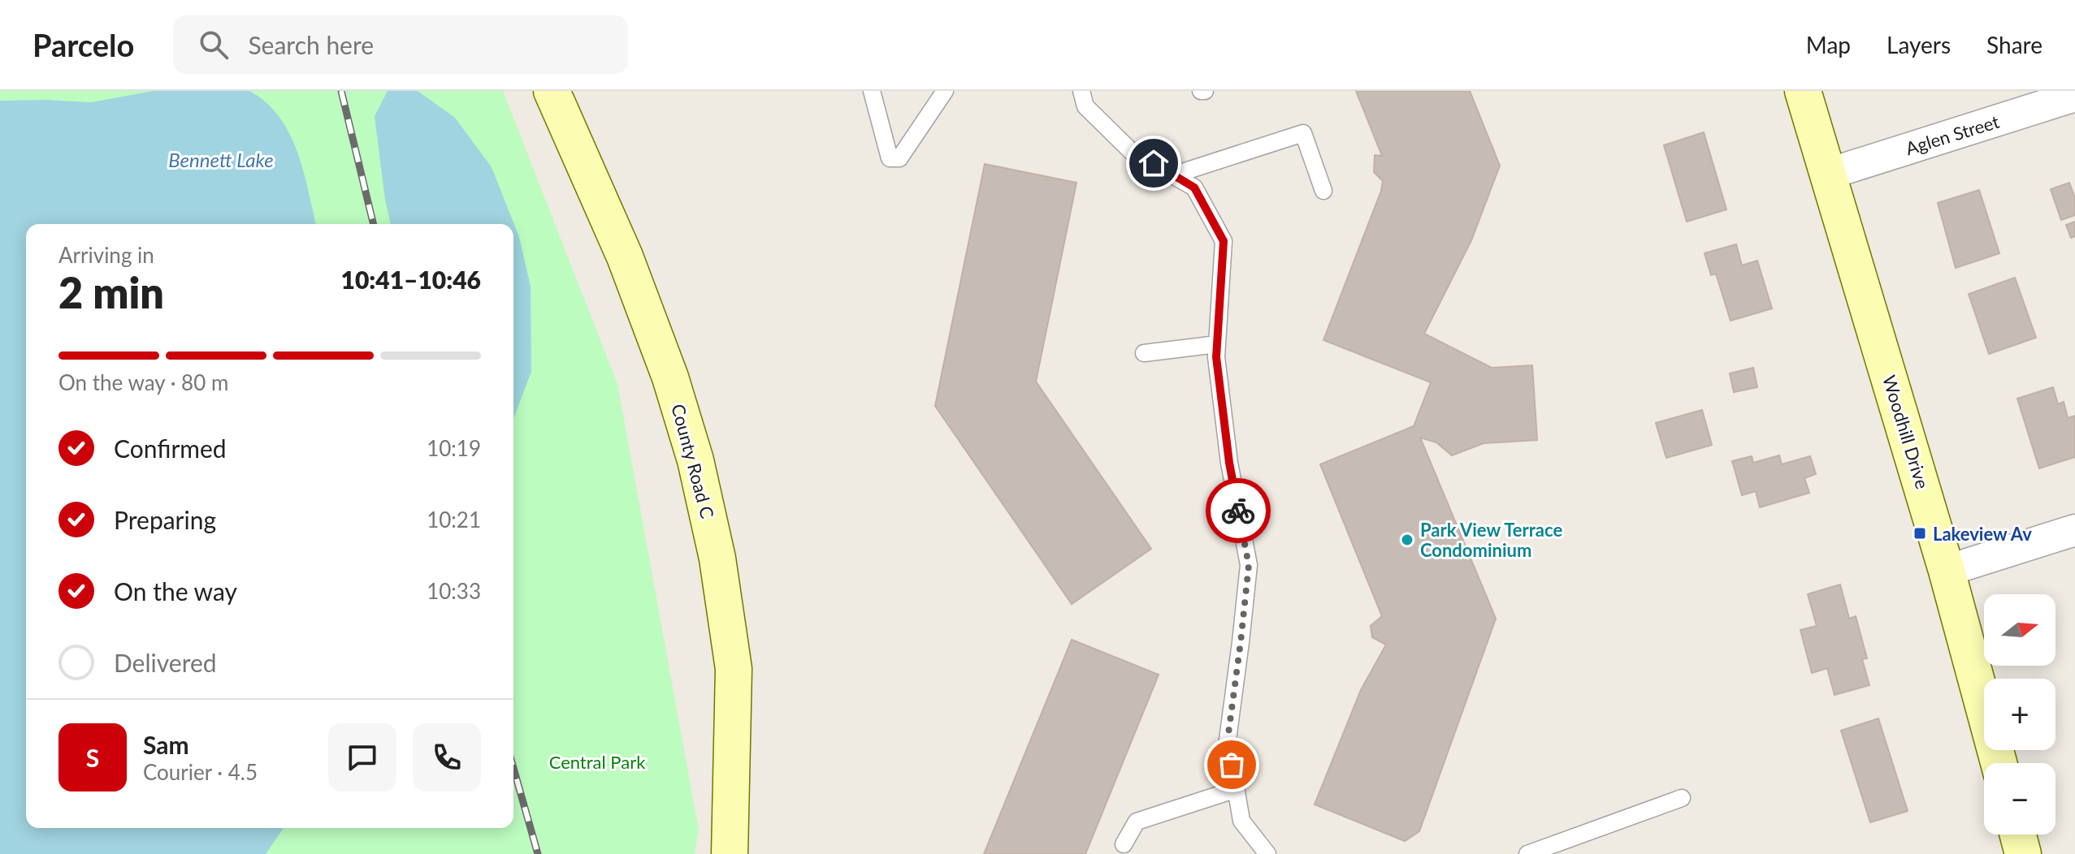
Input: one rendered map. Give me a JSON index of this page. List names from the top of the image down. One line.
{"streets":{"main road":["Woodhill Drive","County Road C"],"street":["Aglen Street"]},"crossings":[["Aglen Street","Woodhill Drive"]],"water":["Bennett Lake"],"parks":["Central Park"],"places":{"transit":["Lakeview Av"],"other":["Park View Terrace Condominium"]},"north":"right","page":{"header":"Parcelo","search":"Search here","nav":["Map","Layers","Share"],"heading":["2 min","Arriving in","10:41–10:46"],"panel":["Sam","Courier · 4.5"],"bar":"On the way · 80 m","list":[["Confirmed","10:19"],["Preparing","10:21"],["On the way","10:33"],"Delivered"],"map_buttons":["+","−"],"round":"S"}}
